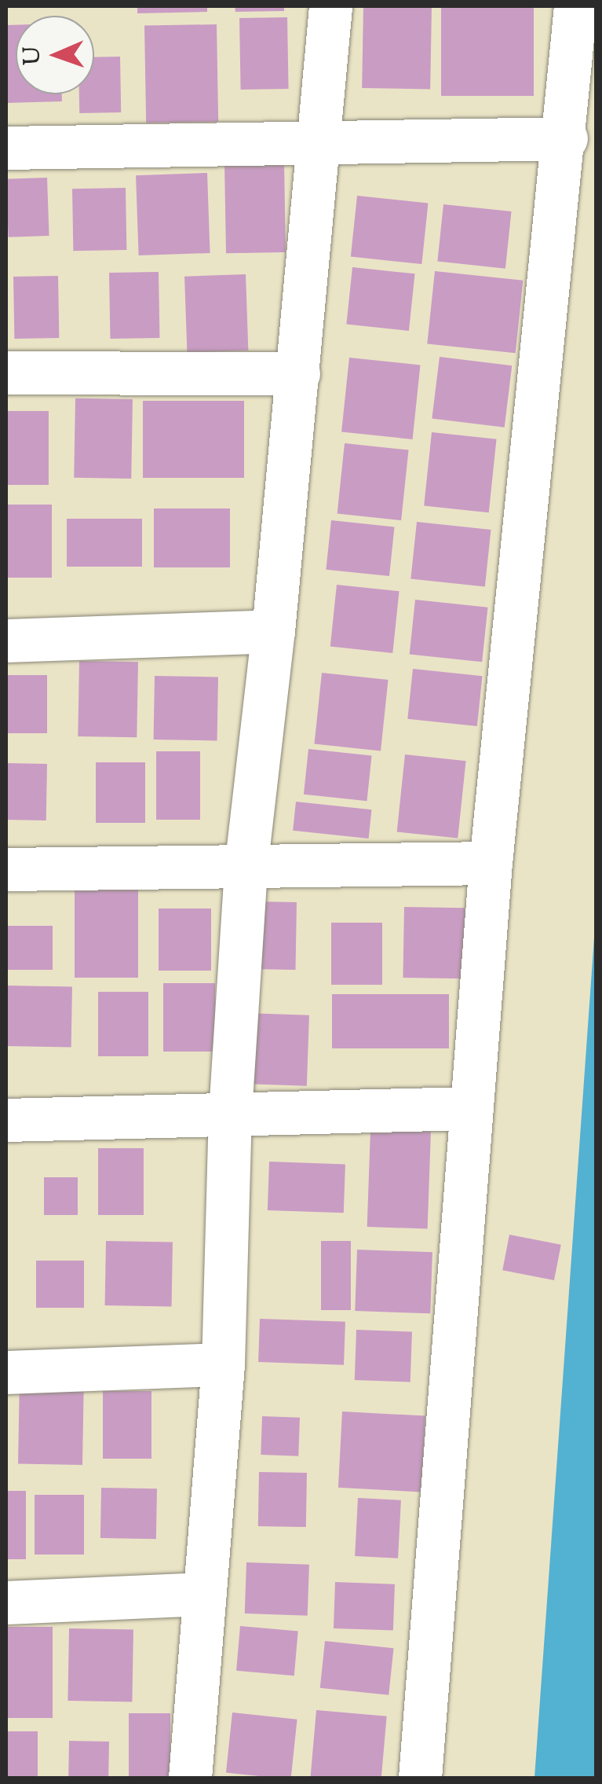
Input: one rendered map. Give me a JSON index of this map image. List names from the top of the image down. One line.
{"north":"left"}
